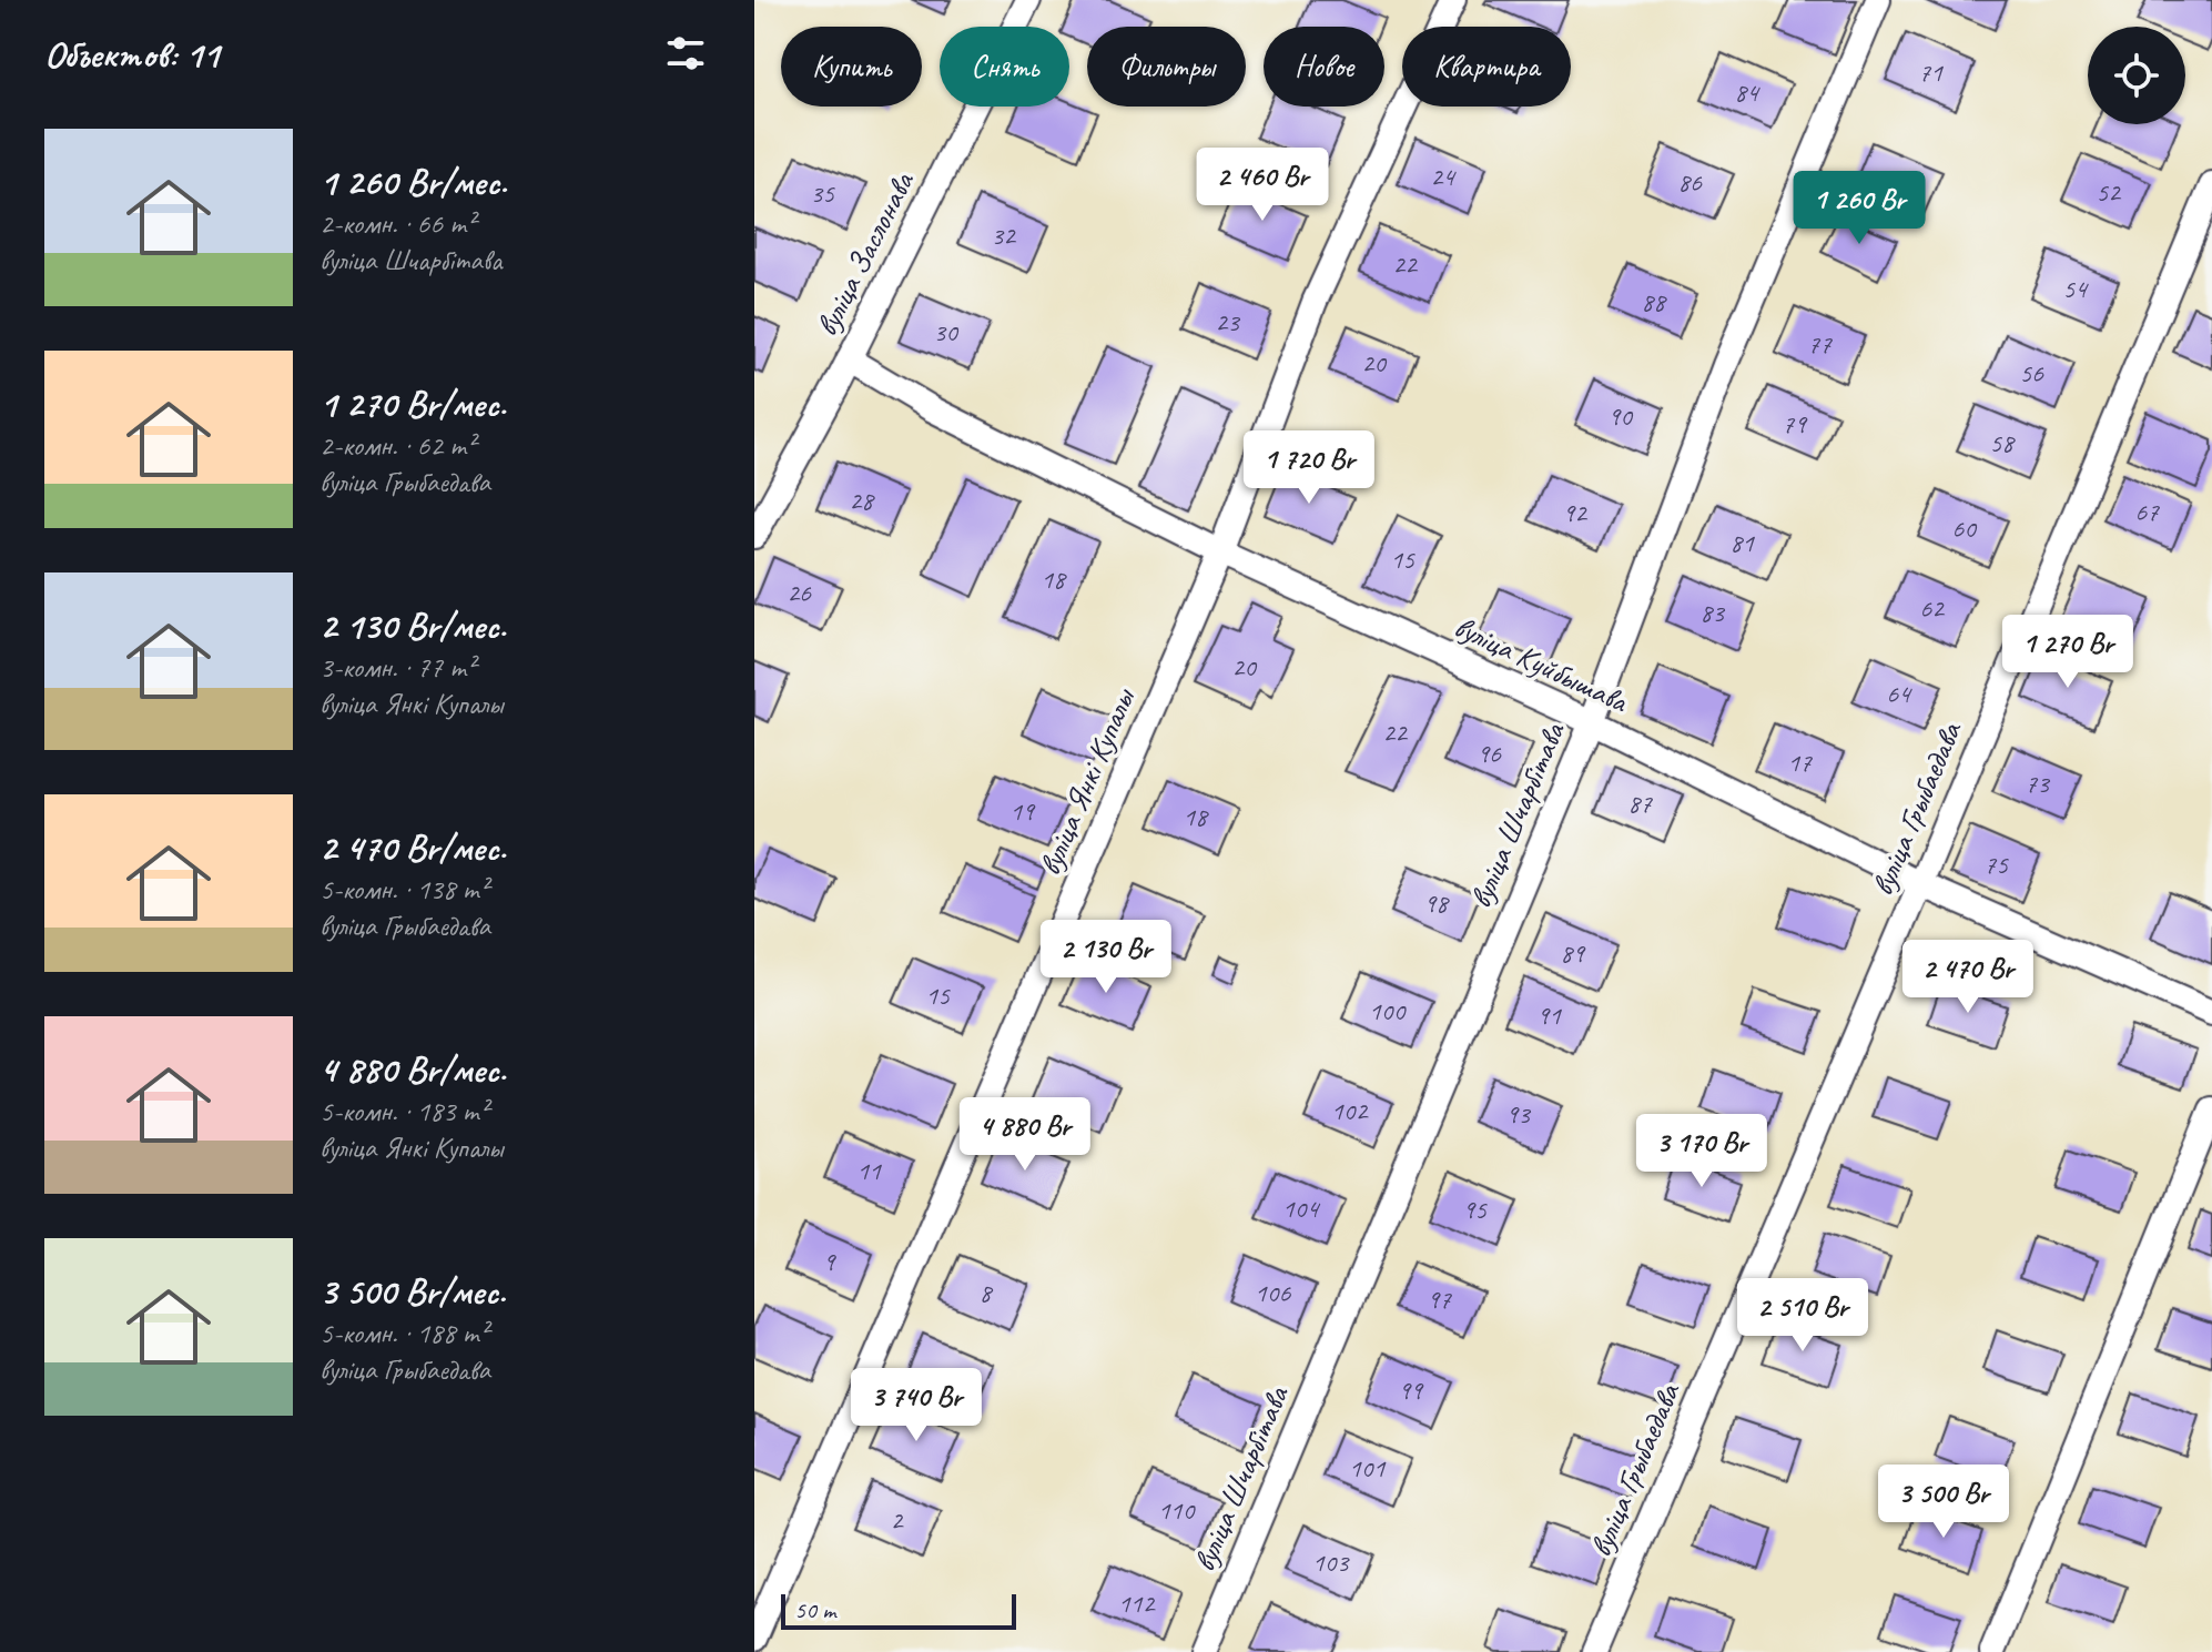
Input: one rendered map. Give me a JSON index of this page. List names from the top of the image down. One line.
{"streets":{"street":["вуліца Заслонава","вуліца Куйбышава","вуліца Янкі Купалы","вуліца Грыбаедава","вуліца Шчарбітава"]},"crossings":[["вуліца Заслонава","вуліца Куйбышава"],["вуліца Куйбышава","вуліца Янкі Купалы"],["вуліца Куйбышава","вуліца Грыбаедава"],["вуліца Куйбышава","вуліца Шчарбітава"]],"house_numbers":["71","84","24","86","52","35","32","22","54","88","23","30","77","20","56","90","79","58","28","67","92","60","81","15","18","26","62","83","20","64","22","96","17","73","87","19","18","75","98","89","15","100","91","102","93","11","104","95","9","8","106","97","99","101","110","2","103","112"],"scale_bar":"50 m","page":{"heading":"Объектов: 11","chip":["Купить","Снять","Фильтры","Новое","Квартира"],"list":[{"name":"1 260 Br/мес.","note":"2-комн. · 66 m² · вуліца Шчарбітава"},{"name":"1 270 Br/мес.","note":"2-комн. · 62 m² · вуліца Грыбаедава"},{"name":"2 130 Br/мес.","note":"3-комн. · 77 m² · вуліца Янкі Купалы"},{"name":"2 470 Br/мес.","note":"5-комн. · 138 m² · вуліца Грыбаедава"},{"name":"4 880 Br/мес.","note":"5-комн. · 183 m² · вуліца Янкі Купалы"},{"name":"3 500 Br/мес.","note":"5-комн. · 188 m² · вуліца Грыбаедава"}],"price":["2 460 Br","1 260 Br","1 720 Br","1 270 Br","2 130 Br","2 470 Br","4 880 Br","3 170 Br","2 510 Br","3 740 Br","3 500 Br"],"scale":"50 m"}}
